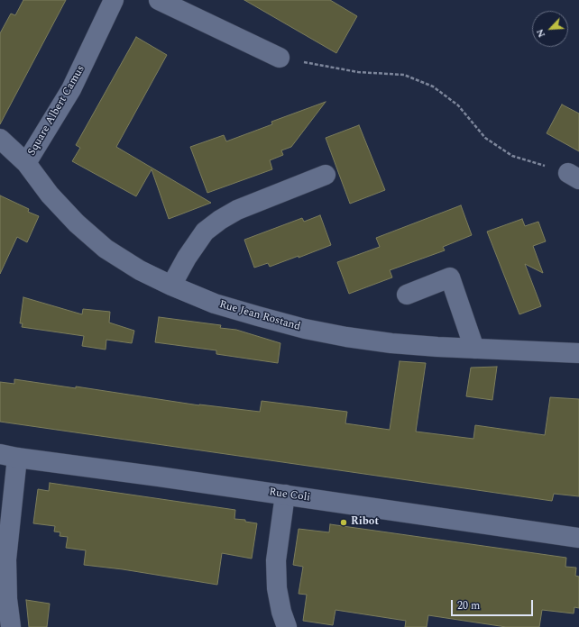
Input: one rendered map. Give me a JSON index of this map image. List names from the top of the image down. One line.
{"streets":{"street":["Square Albert Camus","Rue Jean Rostand","Rue Coli"]},"crossings":[["Square Albert Camus","Rue Jean Rostand"]],"places":["Ribot"],"scale_bar":"20 m","north":"bottom left"}
